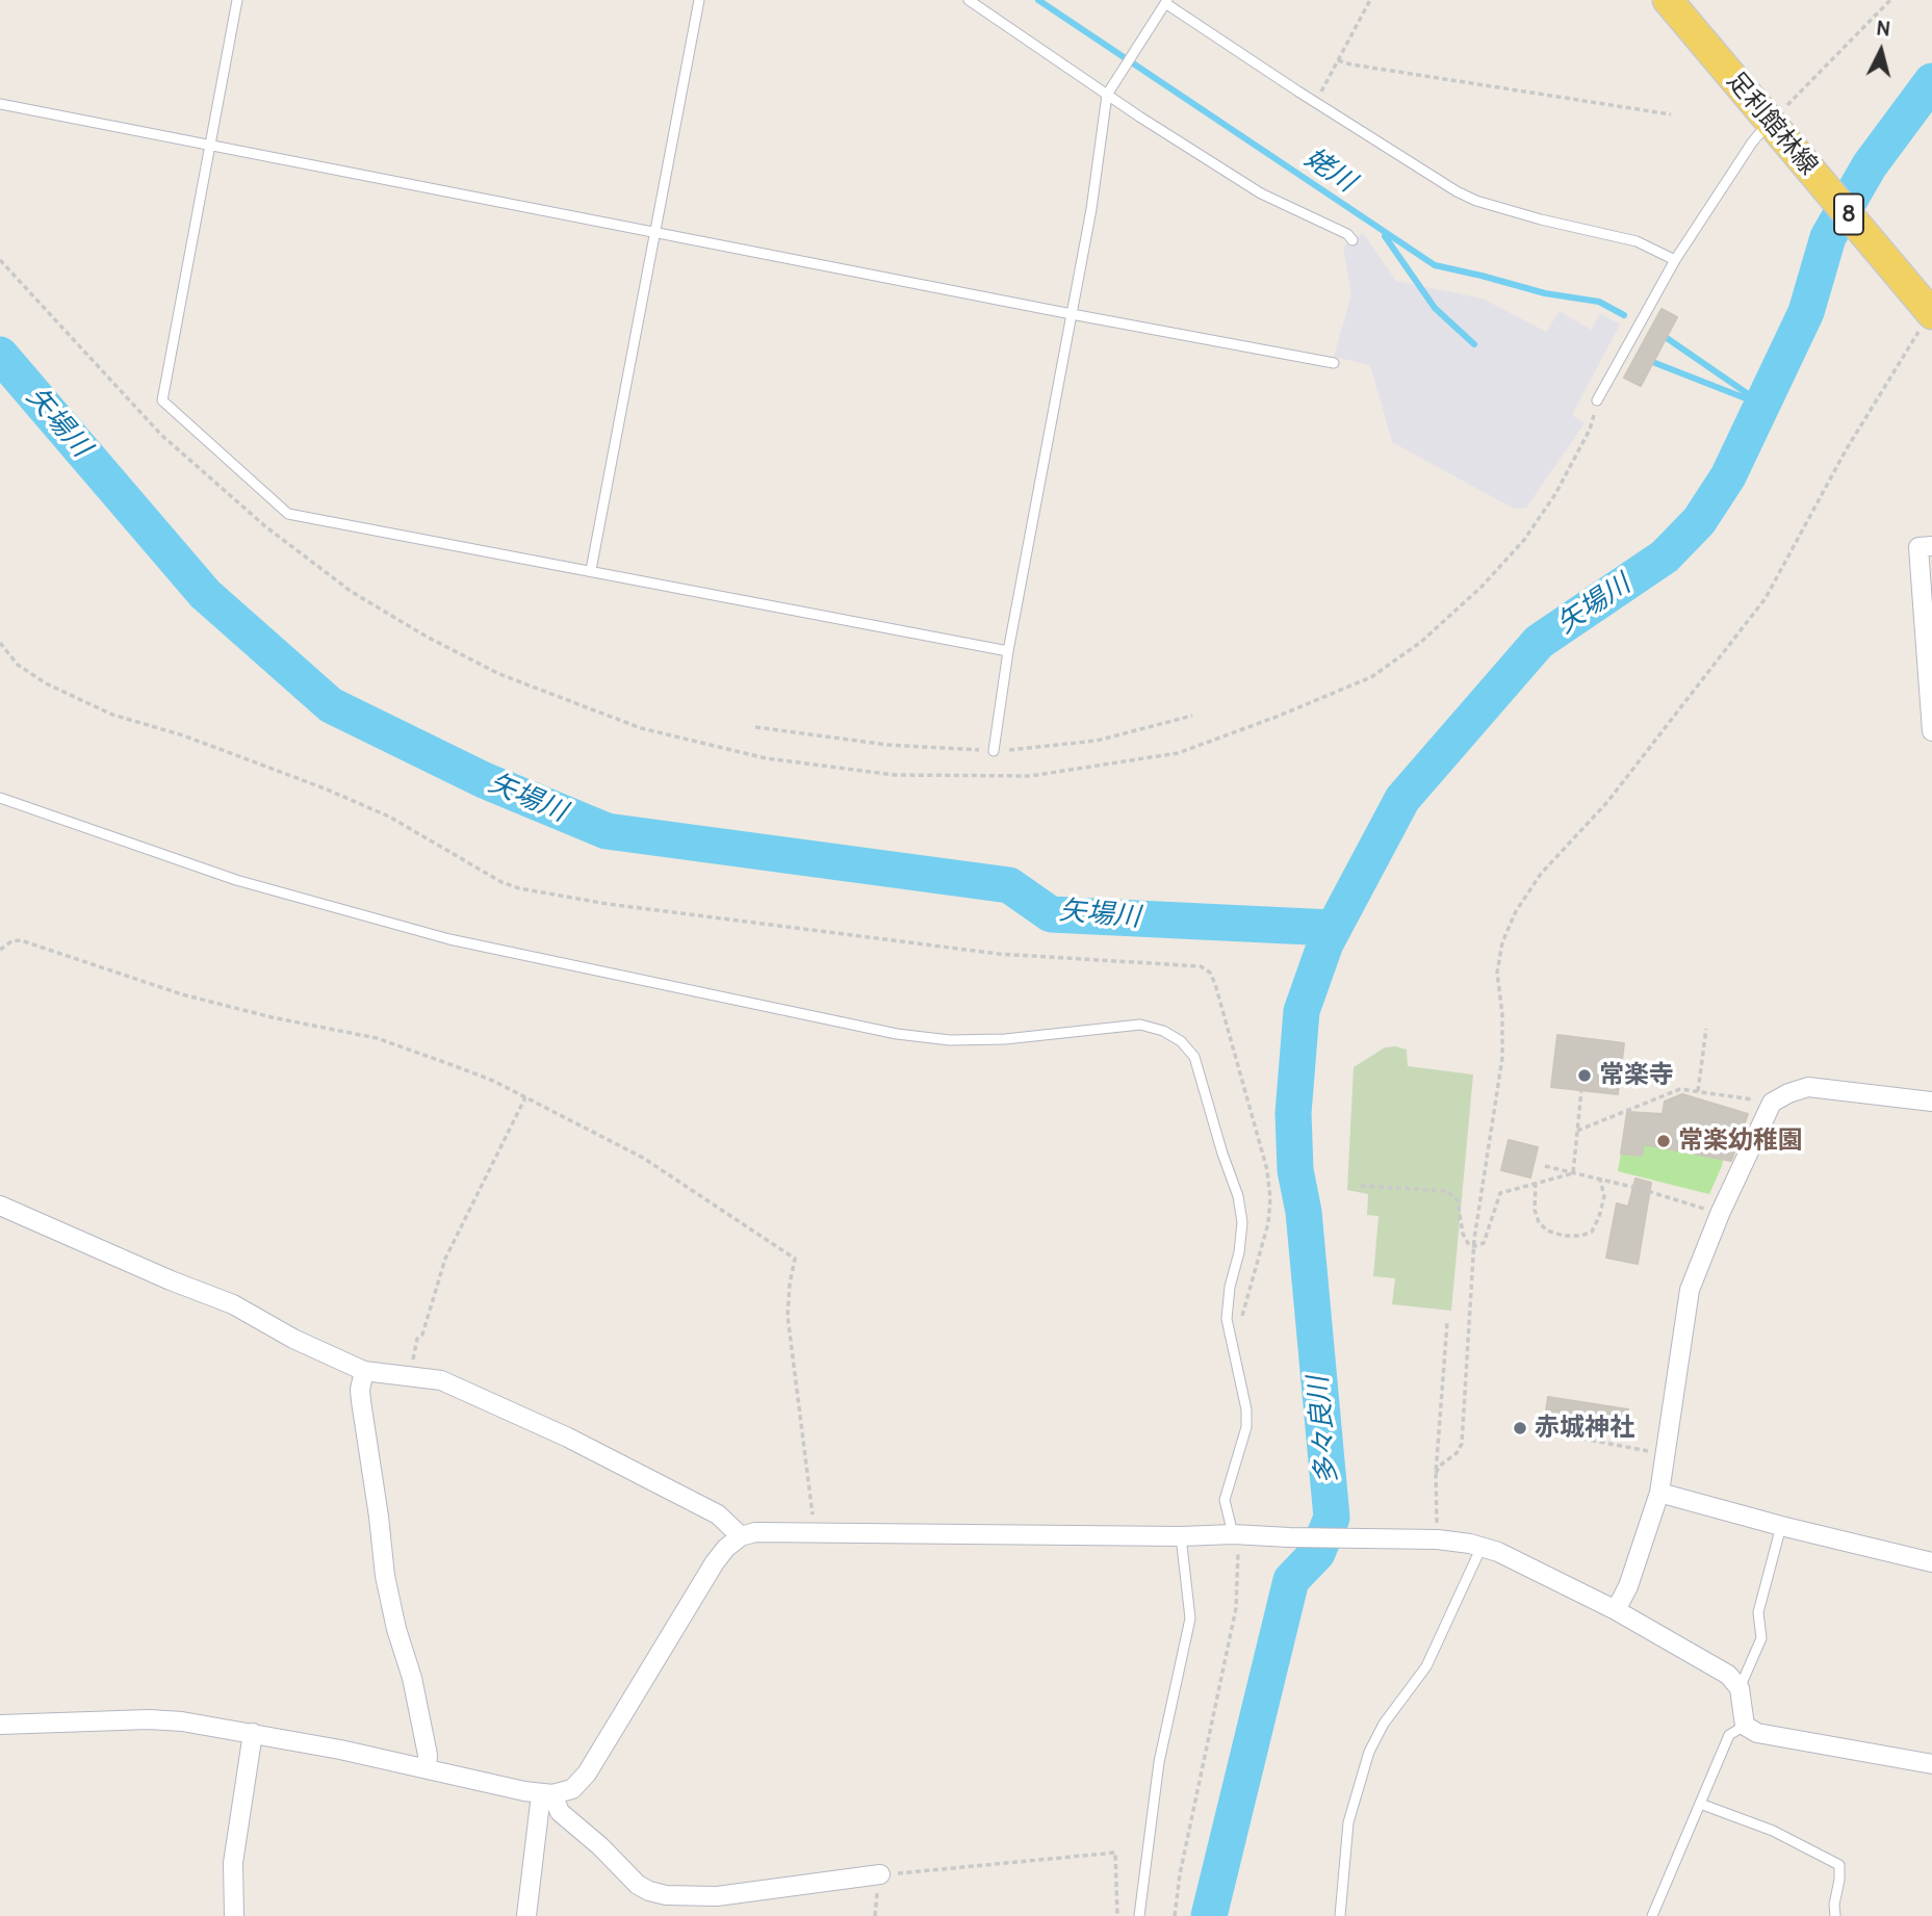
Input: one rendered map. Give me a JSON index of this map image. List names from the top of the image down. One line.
{"streets":{"main road":["足利館林線","8"]},"water":["姥川","矢場川","多々良川"],"places":["常楽寺","常楽幼稚園","赤城神社"],"north":"top"}
